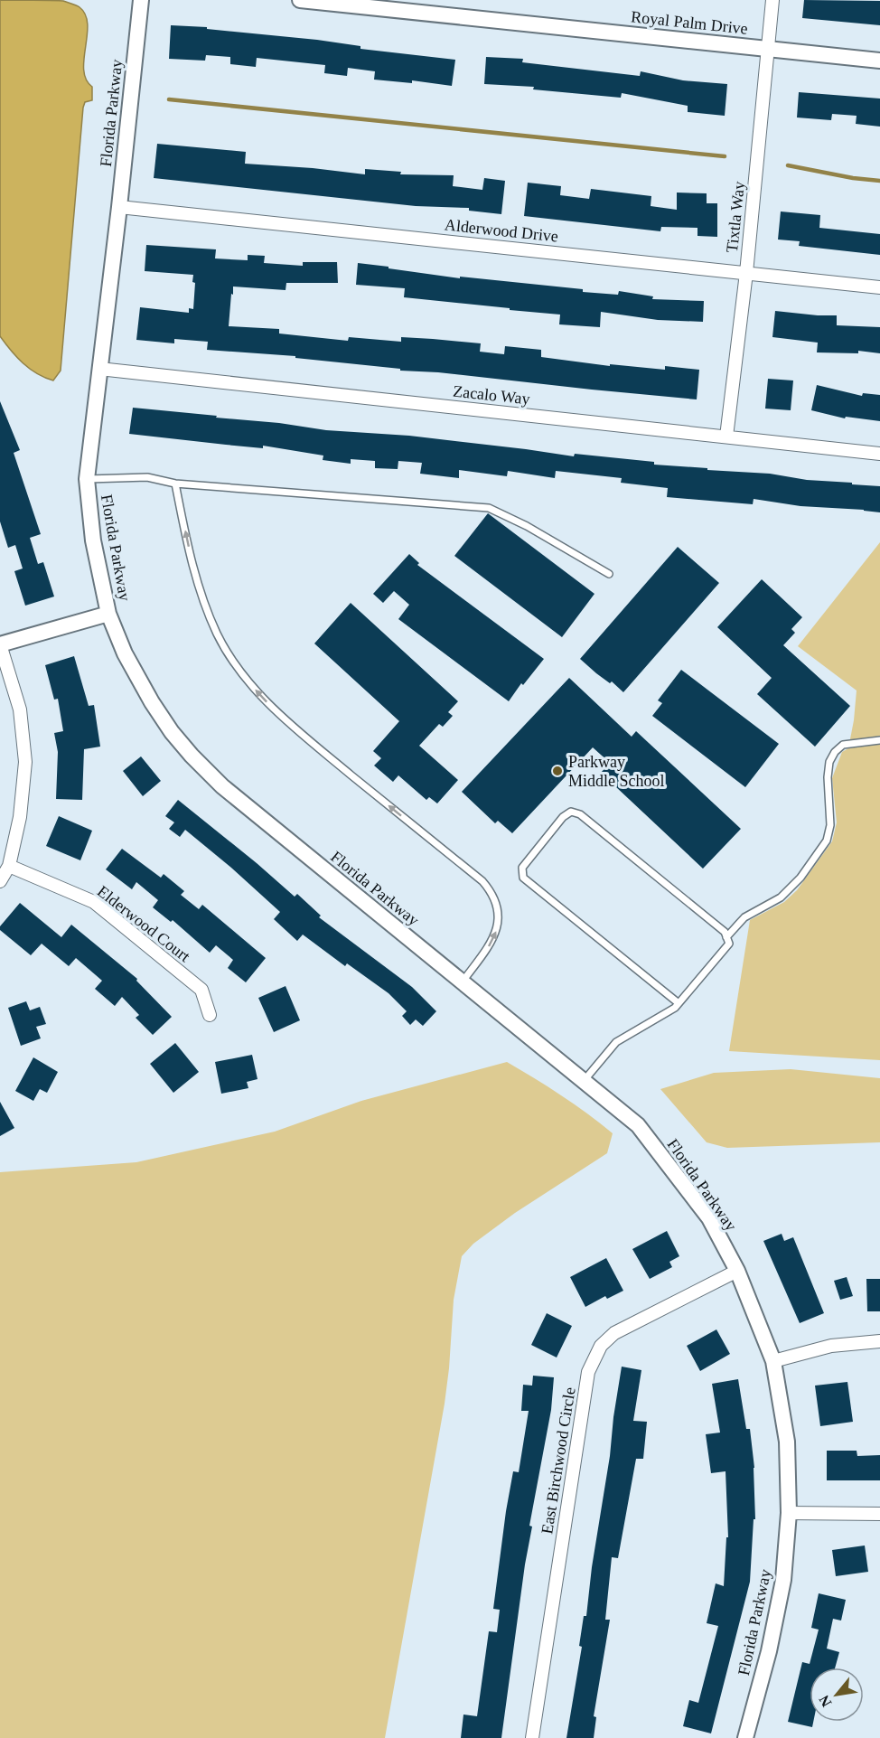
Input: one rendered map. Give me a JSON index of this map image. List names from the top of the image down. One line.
{"streets":{"street":["Royal Palm Drive","Florida Parkway","Tixtla Way","Alderwood Drive","Zacalo Way","Elderwood Court","East Birchwood Circle"]},"crossings":[["Royal Palm Drive","Tixtla Way"],["Florida Parkway","Alderwood Drive"],["Florida Parkway","Zacalo Way"],["Florida Parkway","East Birchwood Circle"],["Tixtla Way","Alderwood Drive"],["Tixtla Way","Zacalo Way"]],"places":["Parkway Middle School"],"north":"bottom left"}
